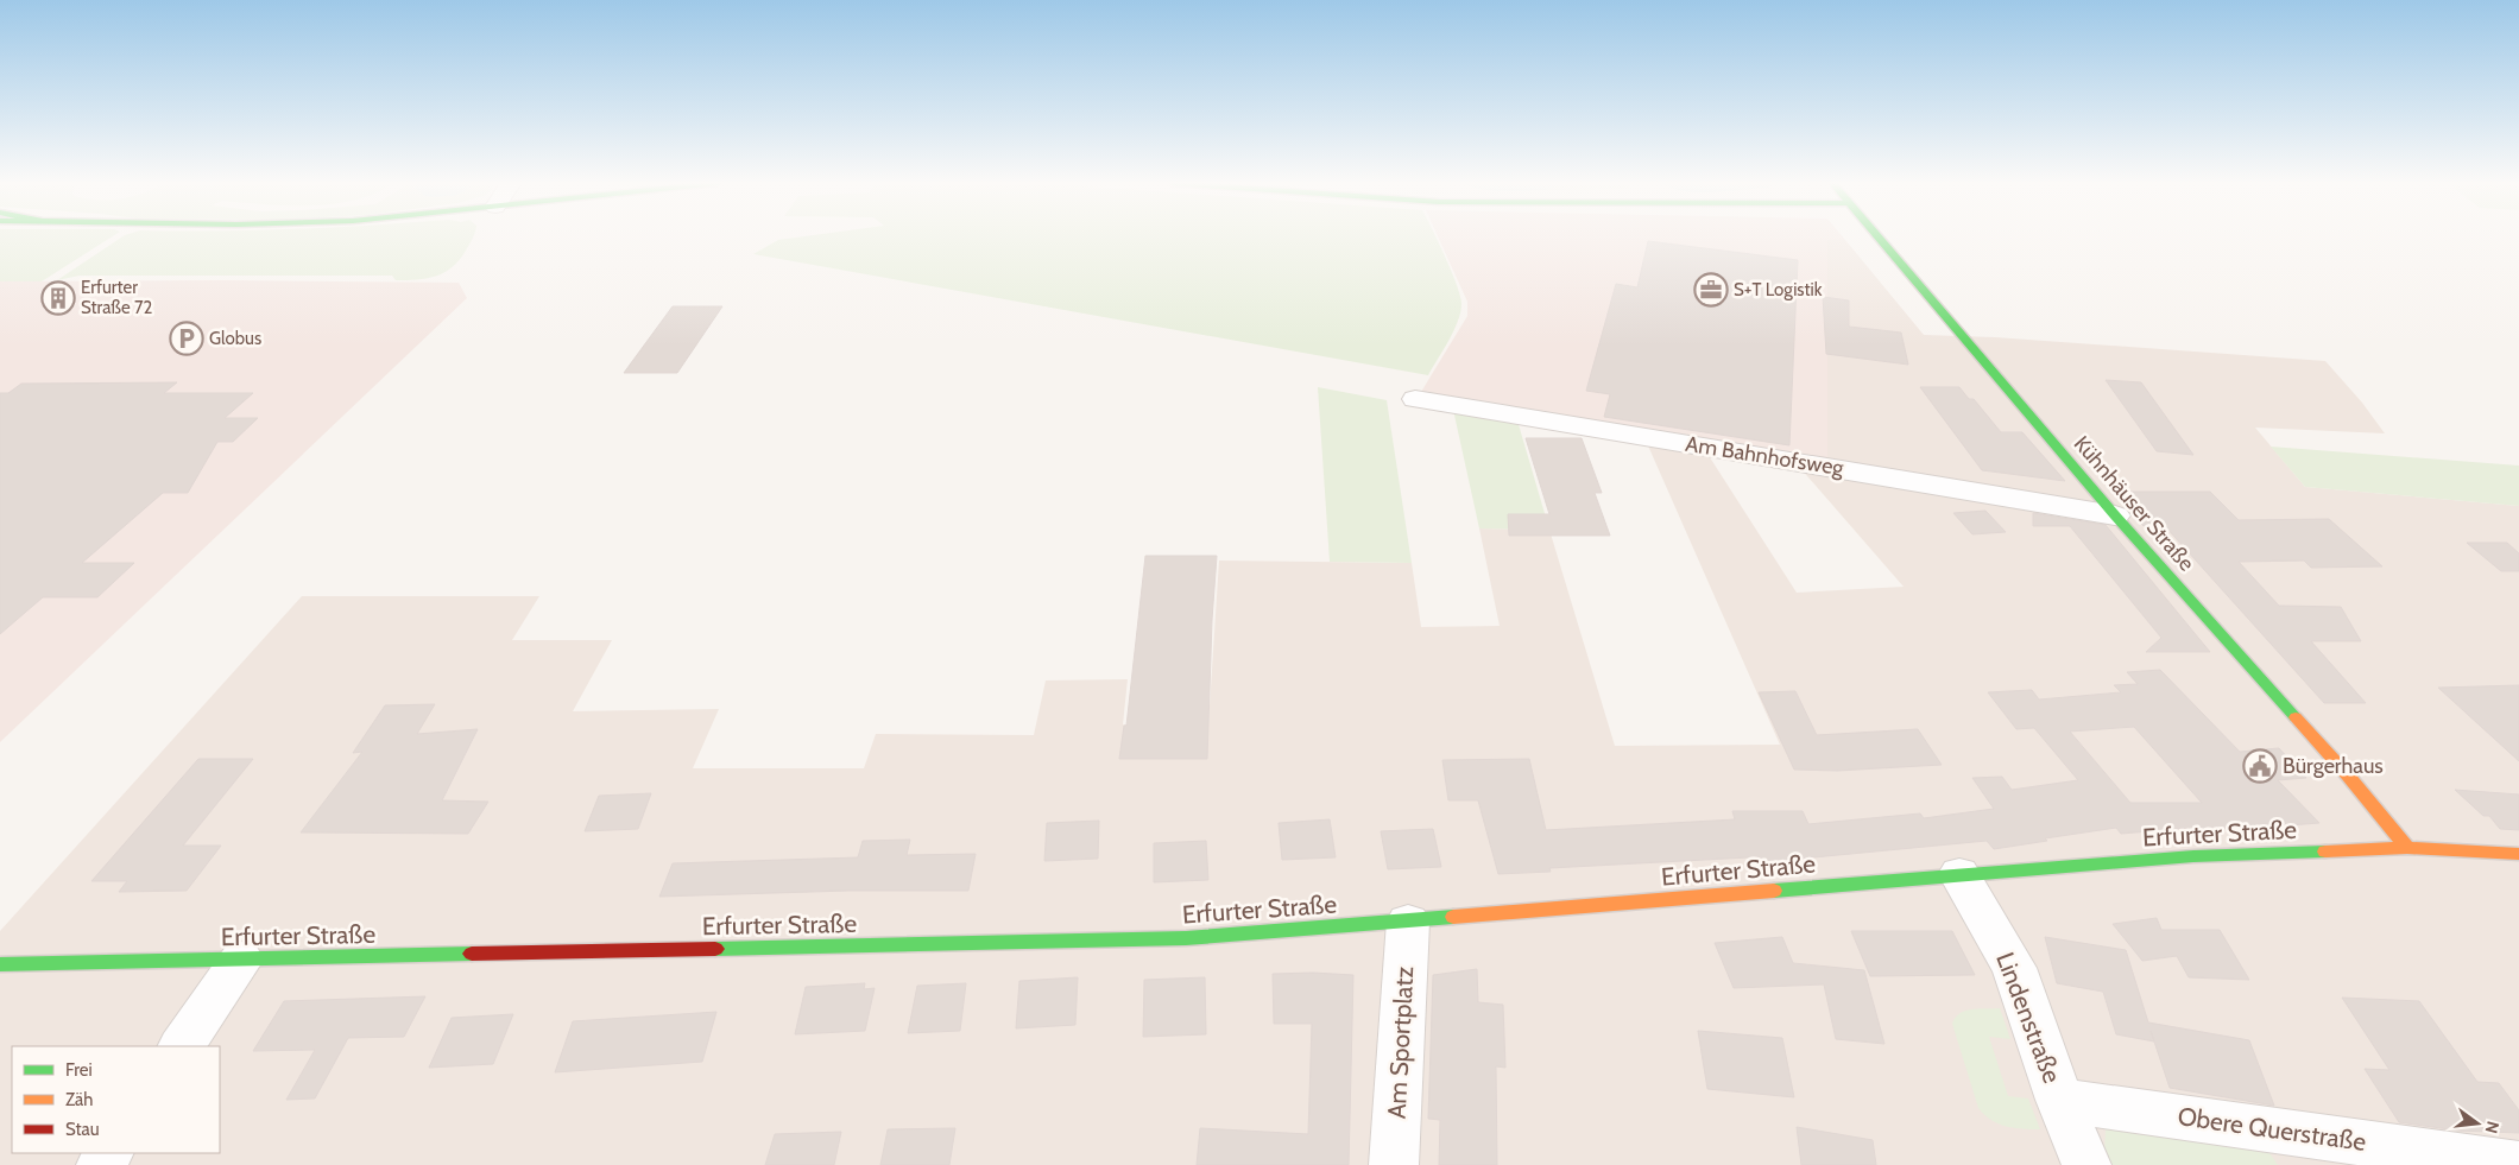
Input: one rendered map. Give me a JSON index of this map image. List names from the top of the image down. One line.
{"streets":{"main road":["Kühnhäuser Straße","Erfurter Straße"],"street":["Am Bahnhofsweg","Lindenstraße","Am Sportplatz","Obere Querstraße"]},"crossings":[["Am Bahnhofsweg","Kühnhäuser Straße"],["Kühnhäuser Straße","Erfurter Straße"],["Erfurter Straße","Lindenstraße"],["Erfurter Straße","Am Sportplatz"],["Lindenstraße","Obere Querstraße"]],"places":{"office":["S+T Logistik"],"building":["Erfurter Straße 72"],"parking":["Globus"],"public building":["Bürgerhaus"]},"legend":["Frei","Zäh","Stau"],"north":"right"}
